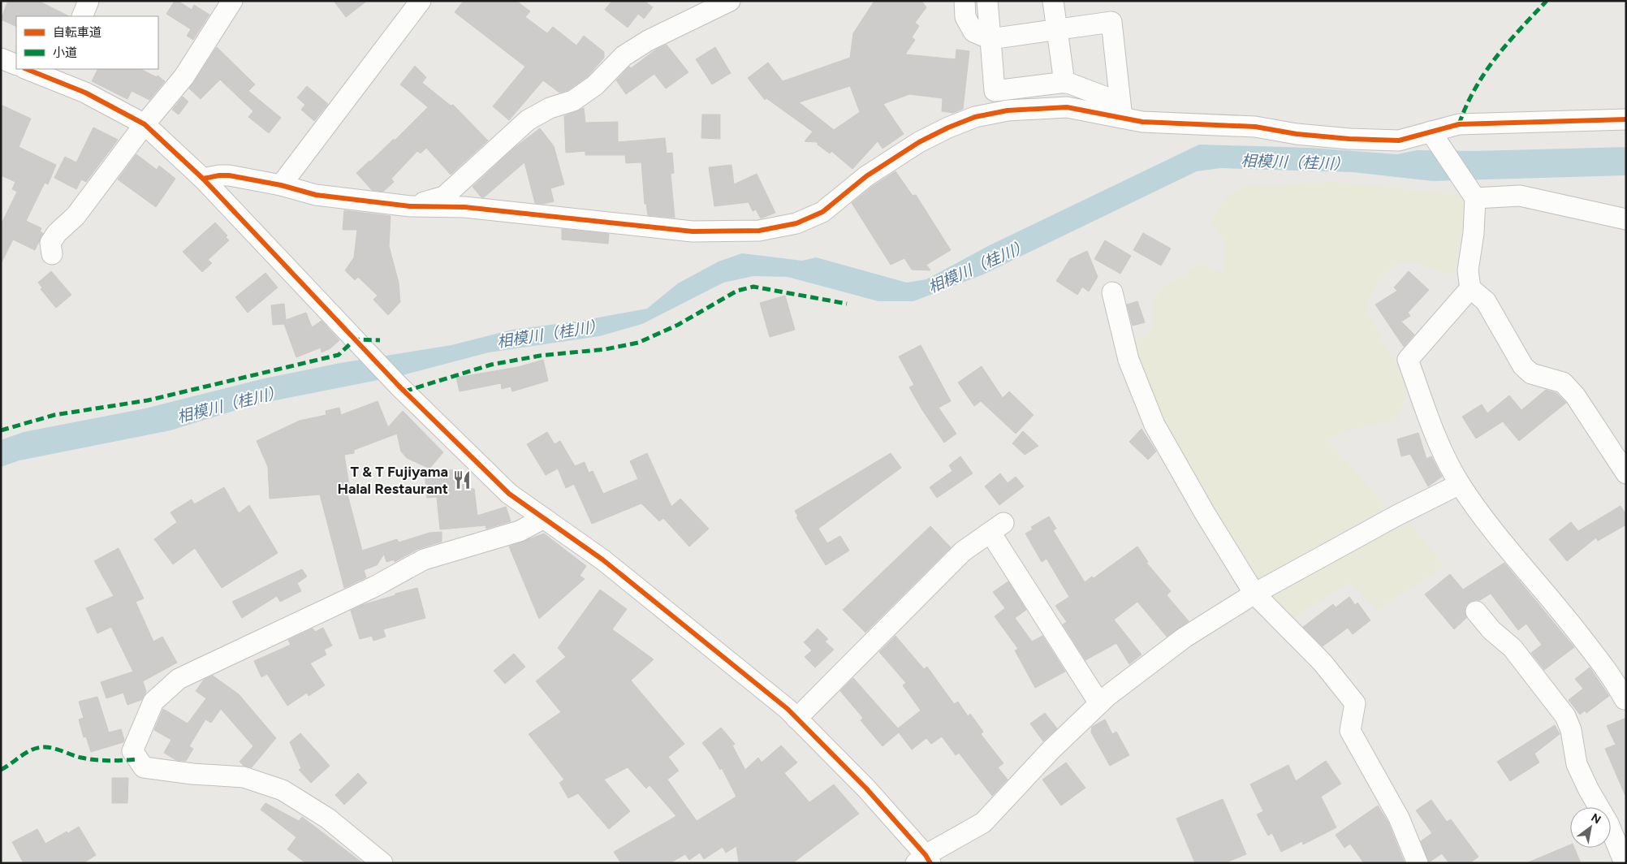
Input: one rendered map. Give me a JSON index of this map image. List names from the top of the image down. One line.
{"water":["相模川（桂川）"],"places":{"restaurant":["T & T Fujiyama Halal Restaurant"]},"legend":["自転車道","小道"],"north":"top right"}
